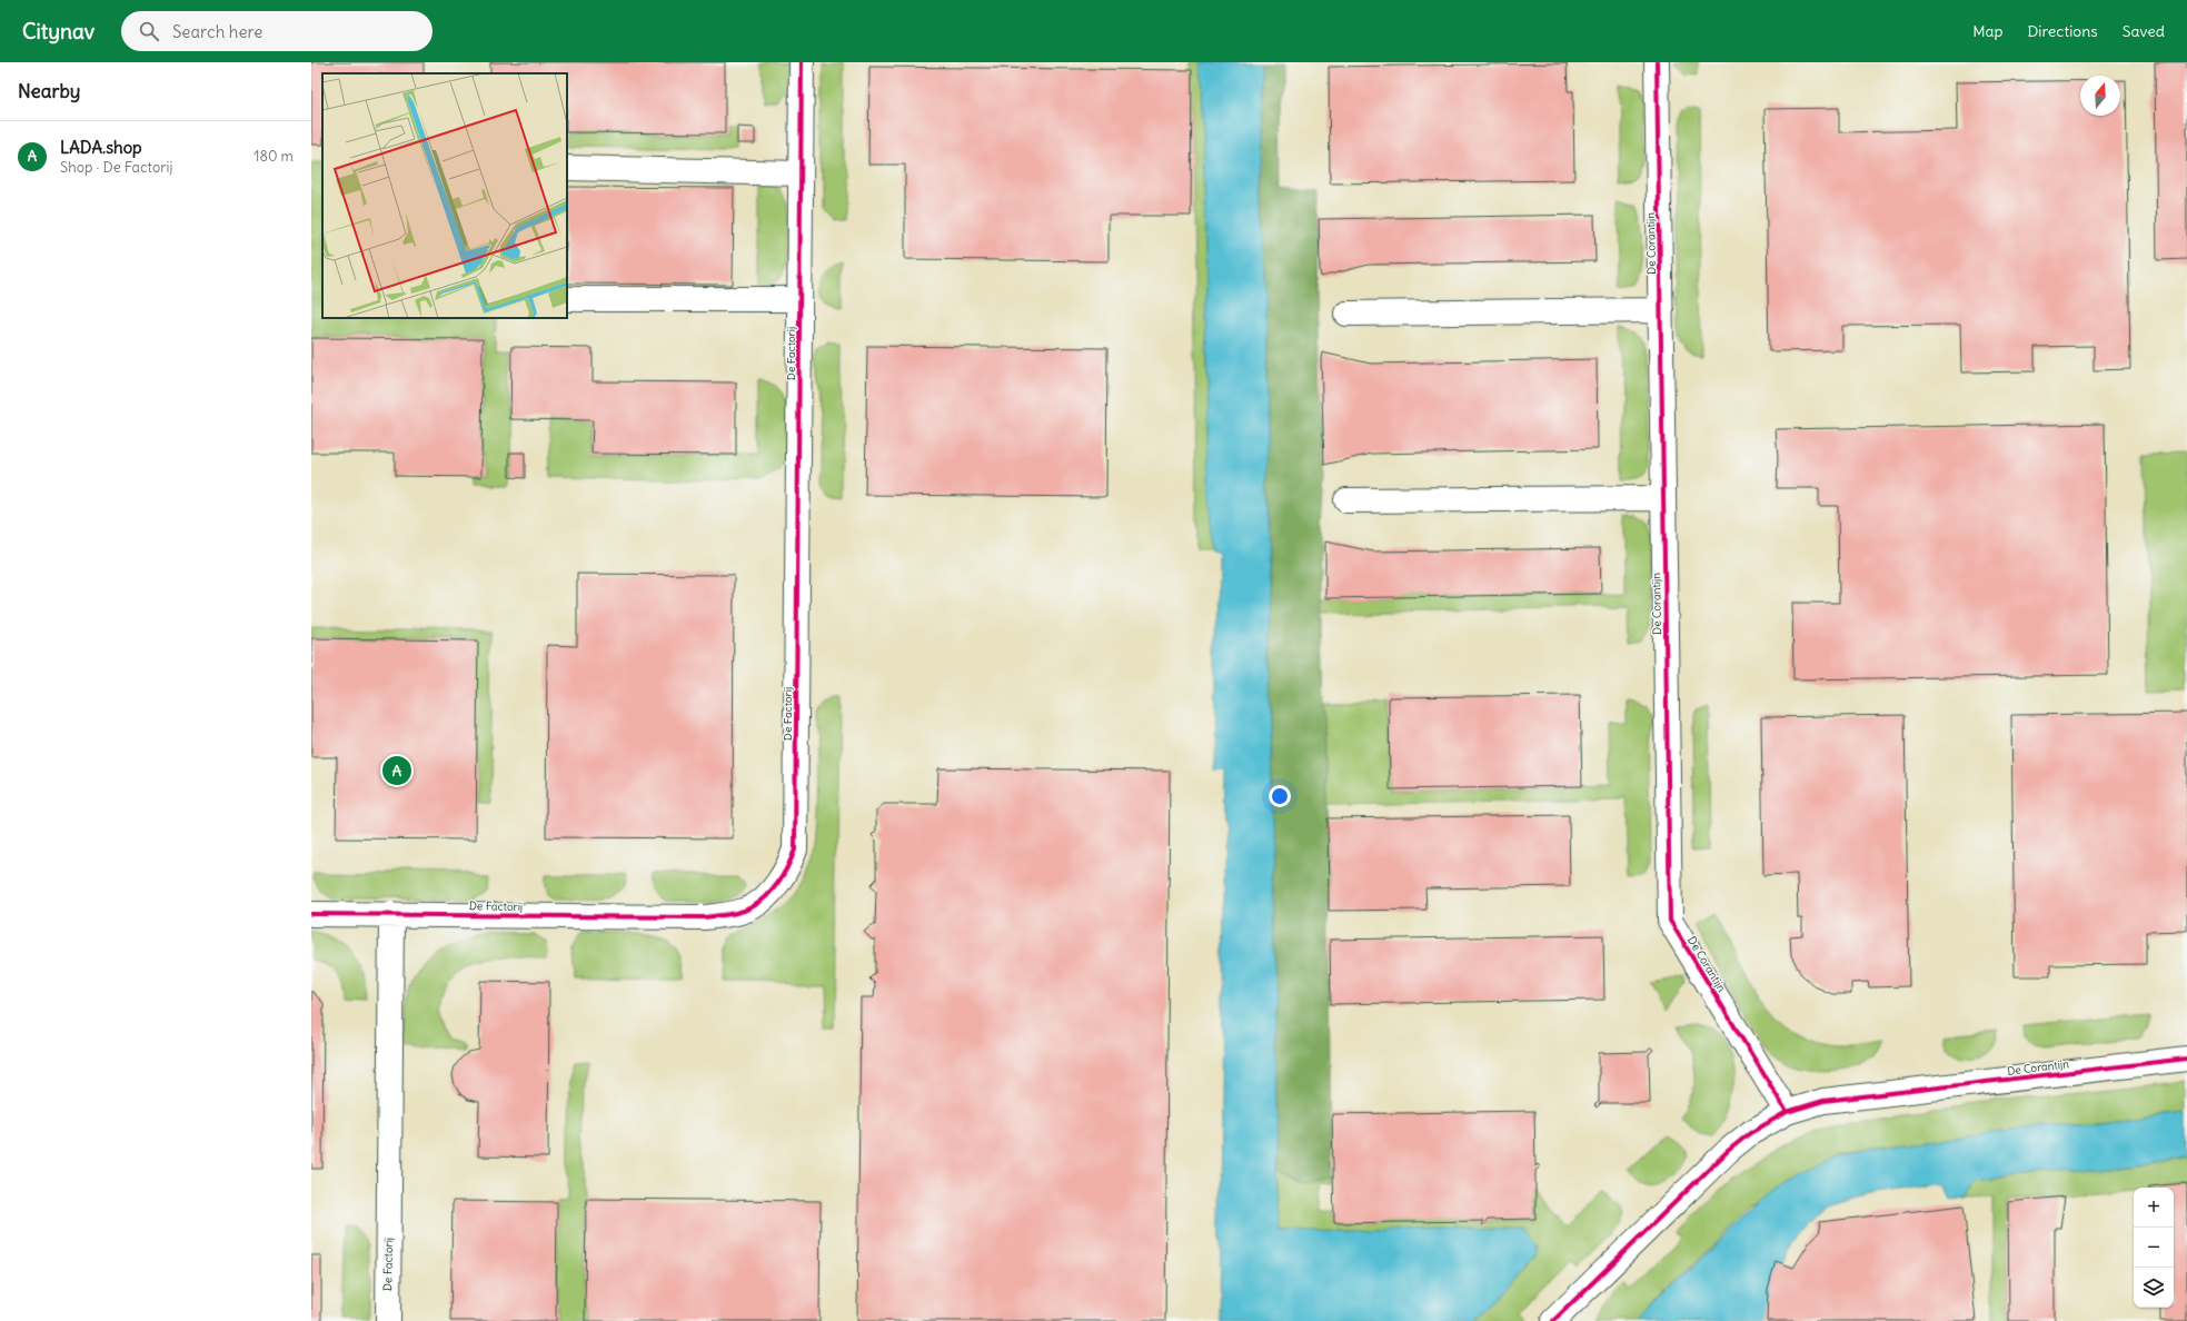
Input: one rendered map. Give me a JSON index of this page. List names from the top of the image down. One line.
{"streets":{"street":["De Corantijn","De Factorij"]},"north":"top","page":{"header":"Citynav","search":"Search here","nav":["Map","Directions","Saved"],"heading":"Nearby","list":[{"mark":"A","name":"LADA.shop","note":"Shop · De Factorij","value":"180 m"}],"pins":"A","map_buttons":["+","−"]}}
